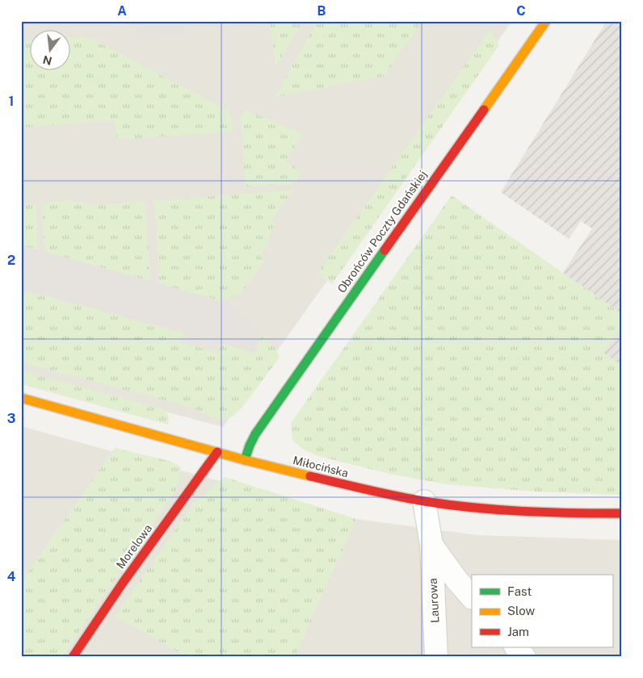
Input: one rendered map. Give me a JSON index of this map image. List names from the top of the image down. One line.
{"streets":{"street":["Obrońców Poczty Gdańskiej","Miłocińska","Morelowa","Laurowa"]},"crossings":[["Obrońców Poczty Gdańskiej","Miłocińska"],["Miłocińska","Morelowa"],["Miłocińska","Laurowa"]],"legend":["Fast","Slow","Jam"],"north":"bottom","grid":{"columns":["A","B","C"],"rows":["1","2","3","4"]}}
